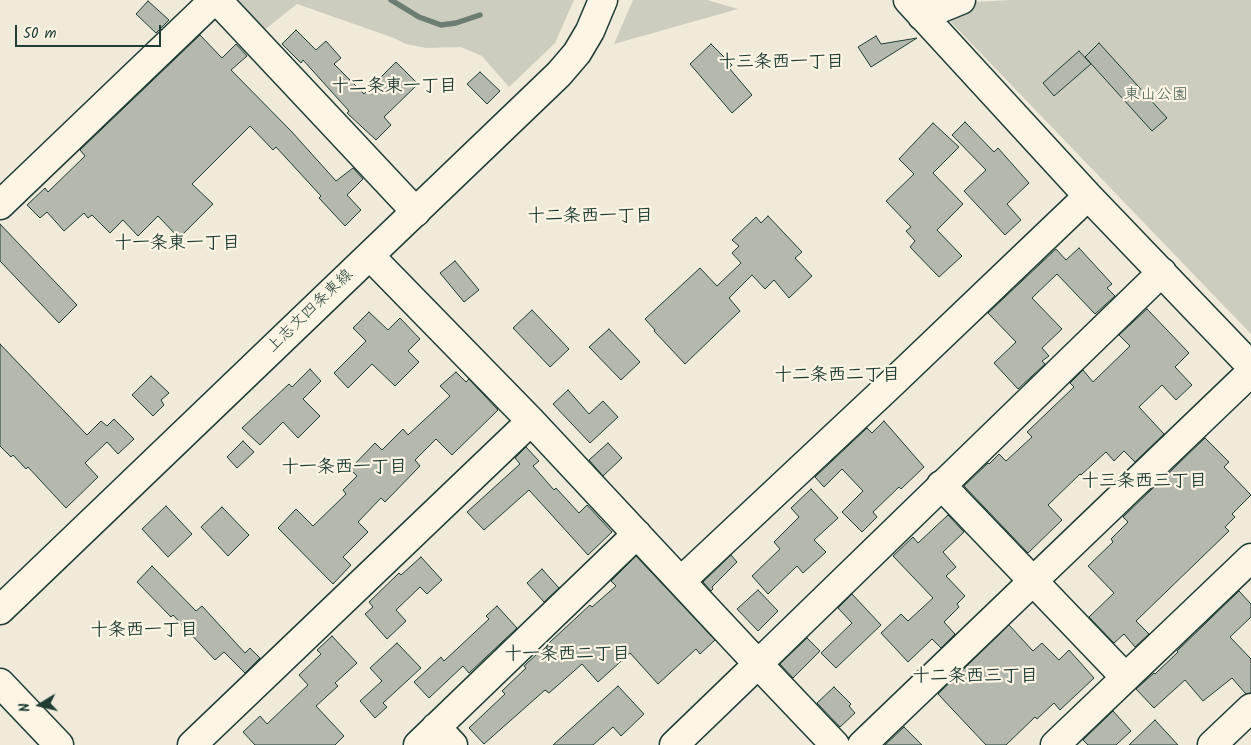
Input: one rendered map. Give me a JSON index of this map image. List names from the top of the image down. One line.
{"streets":{"main road":["上志文四条東線"]},"districts":["十三条西一丁目","十二条東一丁目","十二条西一丁目","十一条東一丁目","十二条西二丁目","十一条西一丁目","十三条西三丁目","十条西一丁目","十一条西二丁目","十二条西三丁目"],"parks":["東山公園"],"scale_bar":"50 m","north":"left"}
